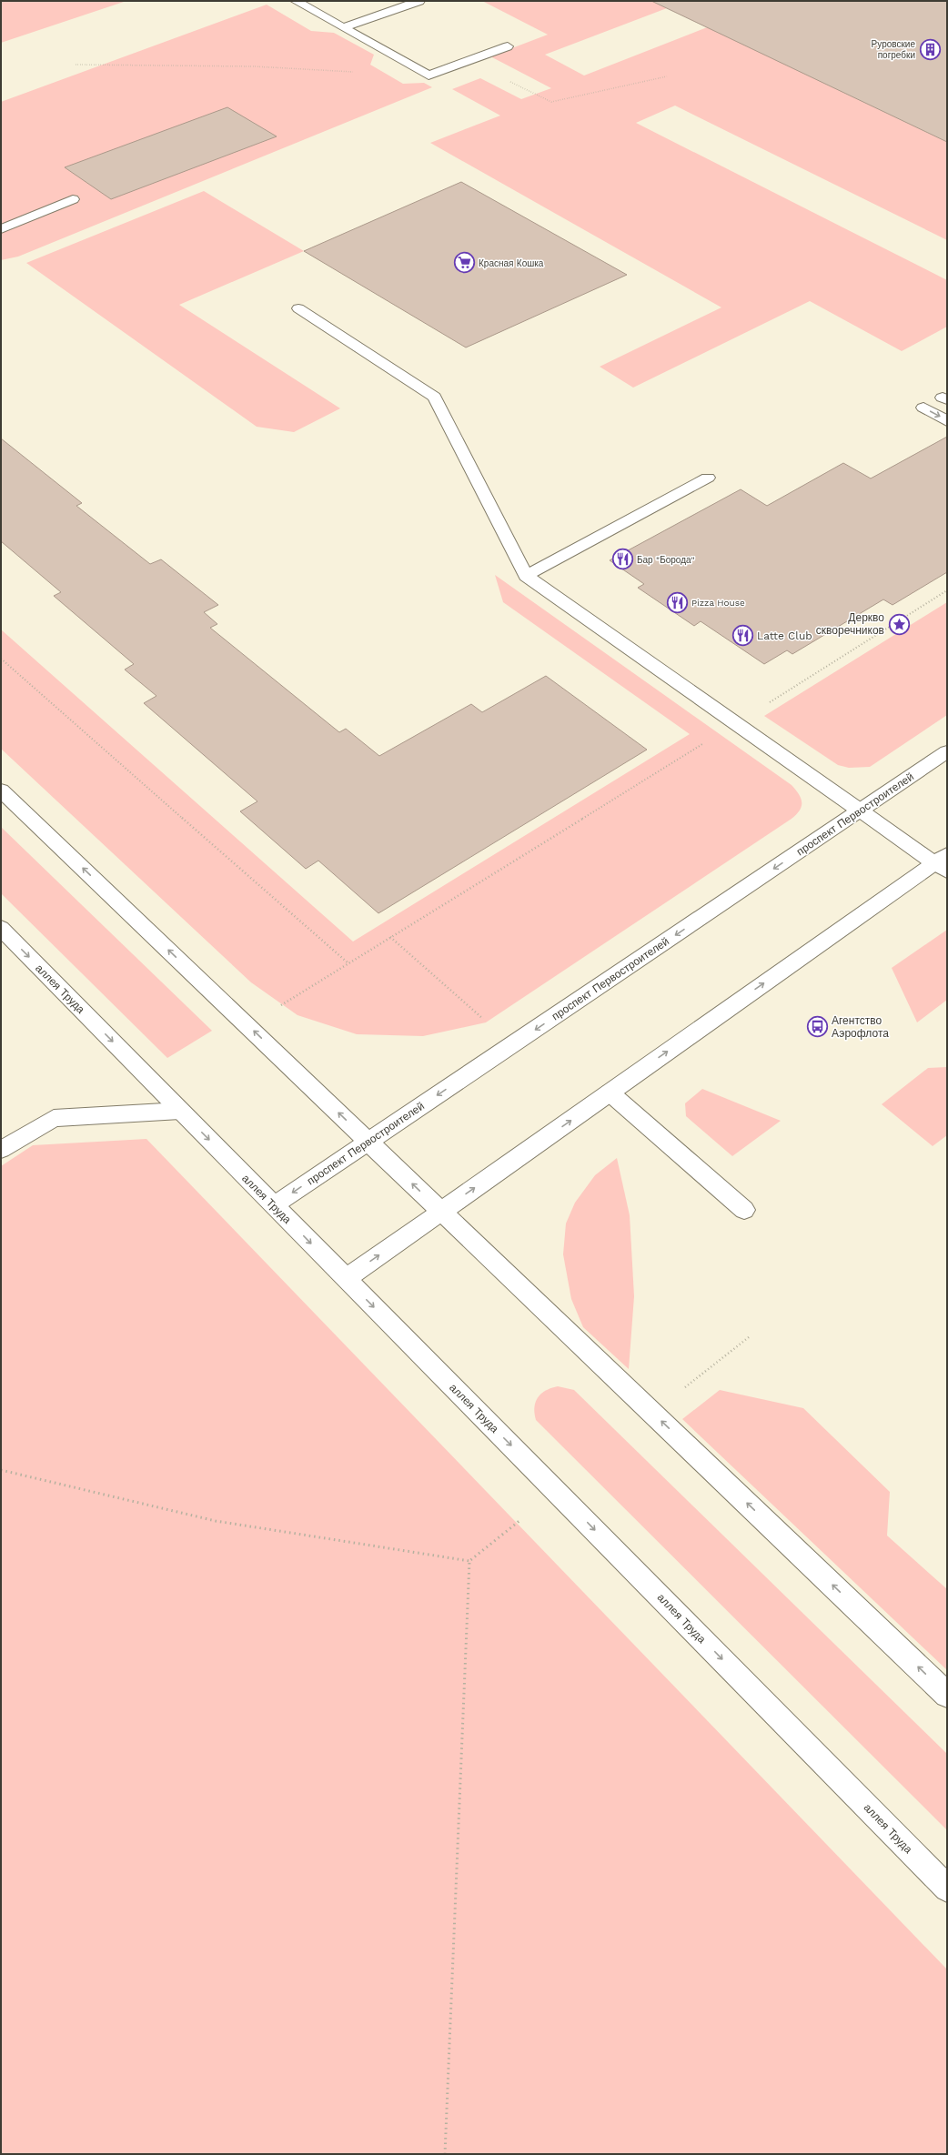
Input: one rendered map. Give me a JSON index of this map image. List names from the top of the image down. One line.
{"streets":{"main road":["проспект Первостроителей","аллея Труда"]},"crossings":[["проспект Первостроителей","аллея Труда"]],"places":{"building":["Руровские погребки"],"supermarket":["Красная Кошка"],"restaurant":["Бар \"Борода\"","Pizza House","Latte Club"],"place":["Деркво скворечников"],"bus stop":["Агентство Аэрофлота"]}}
